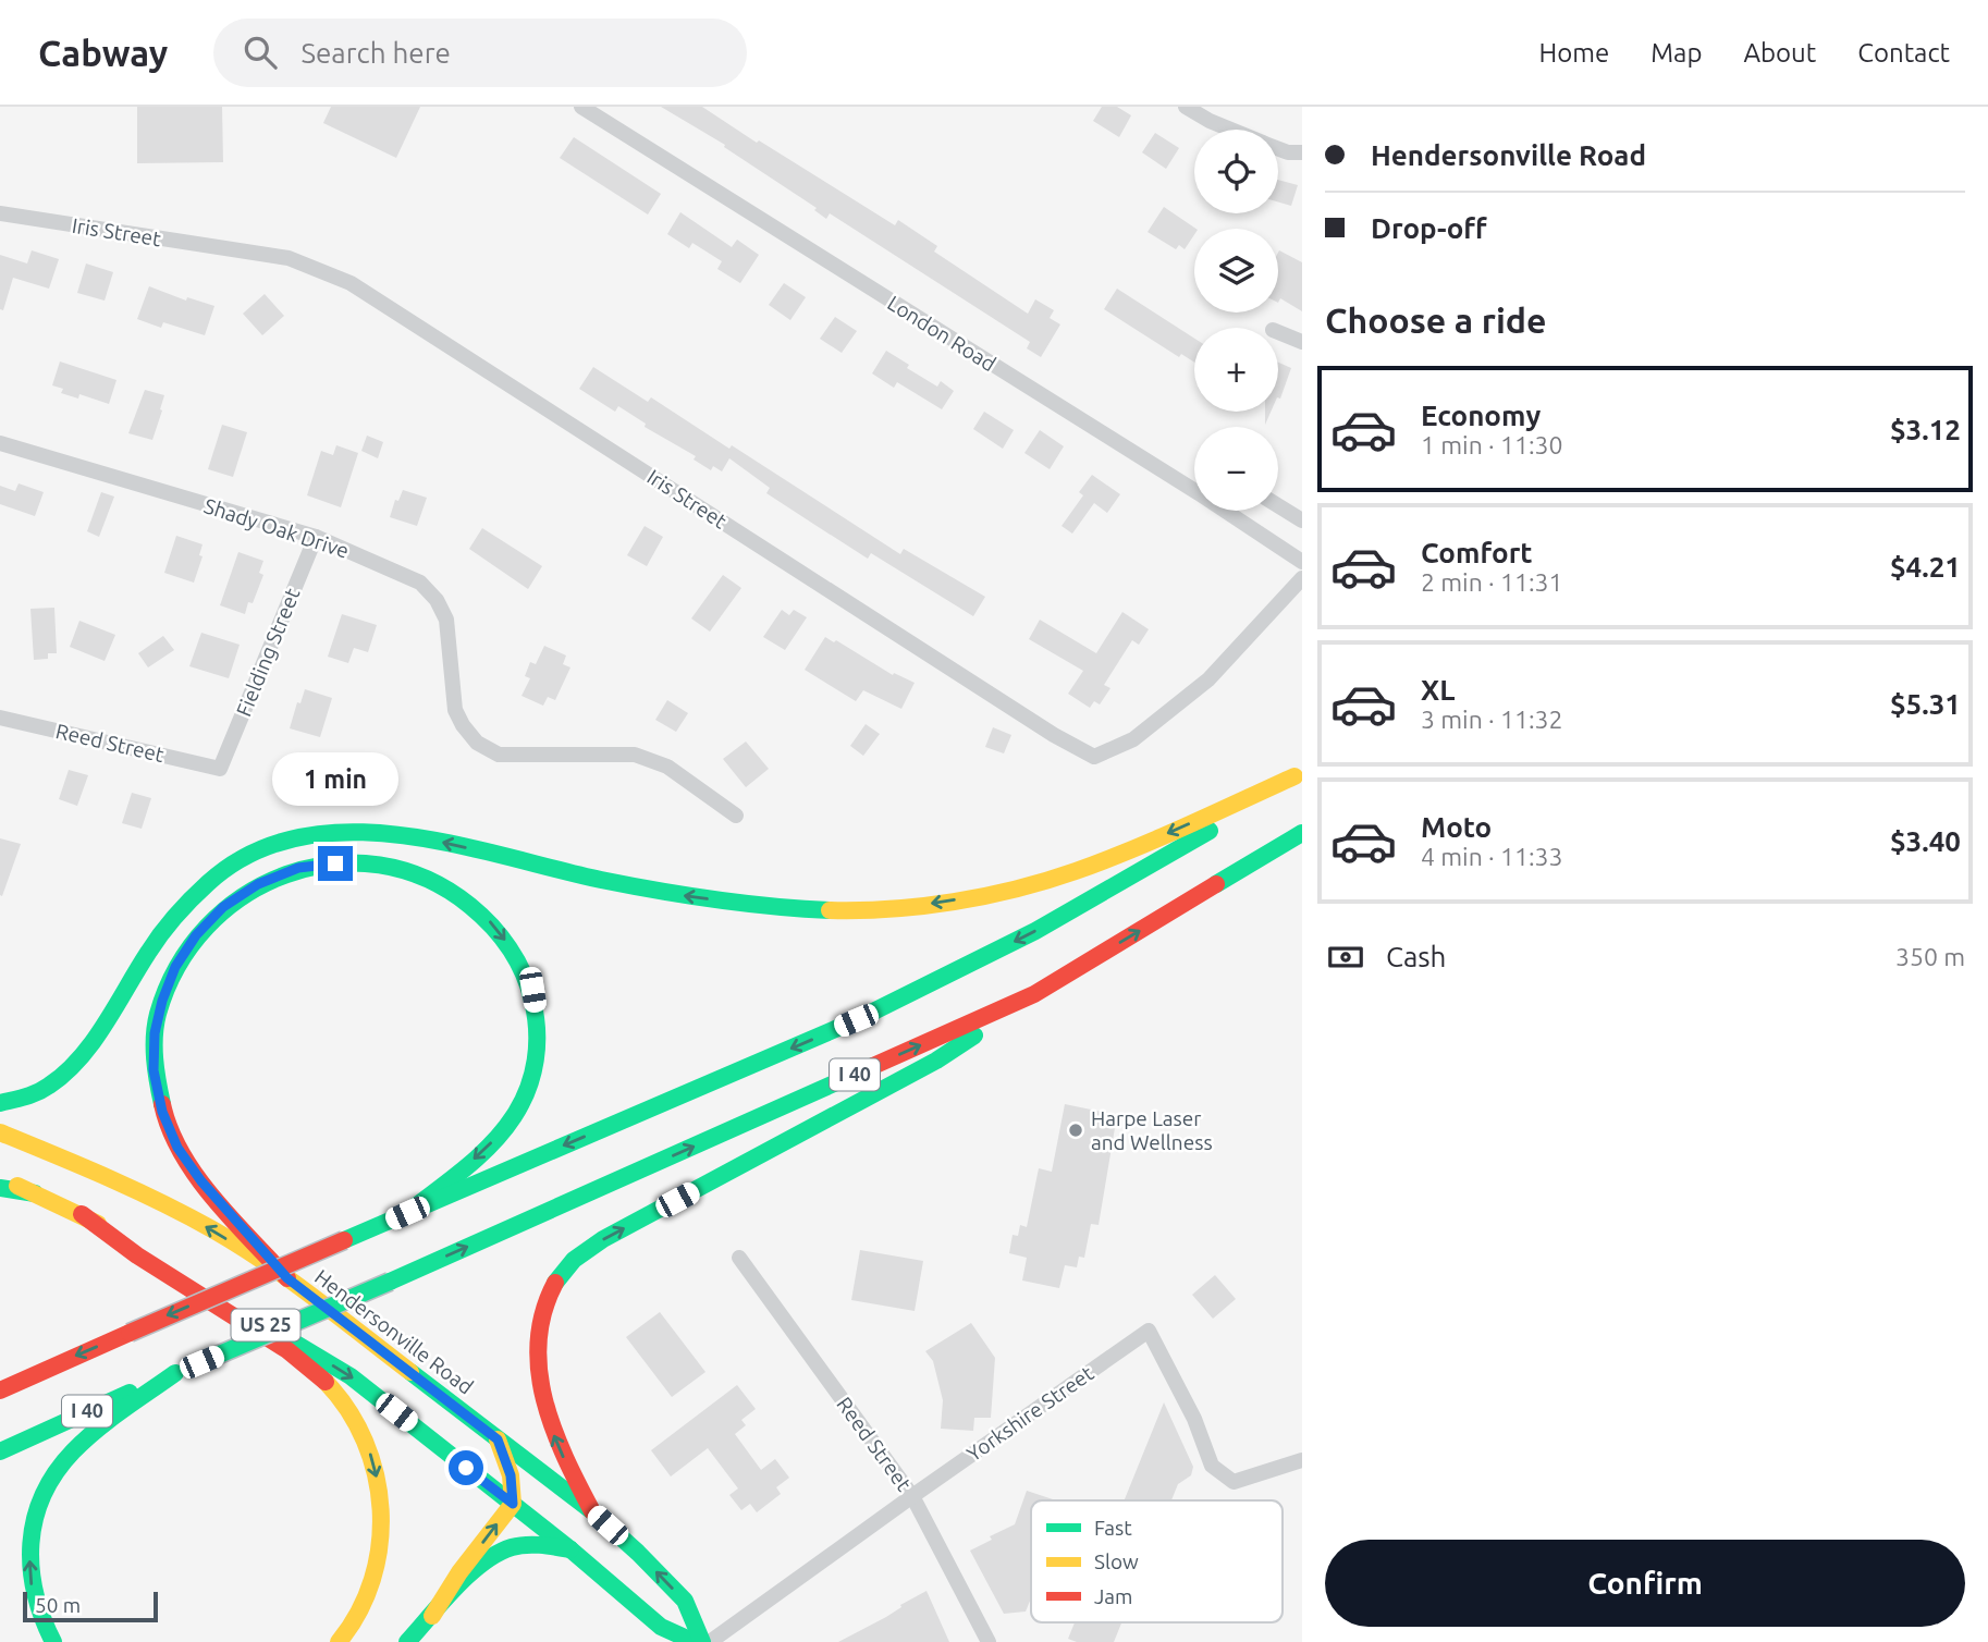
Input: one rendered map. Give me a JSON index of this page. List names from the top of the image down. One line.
{"streets":{"main road":["I 40","US 25","Hendersonville Road"],"street":["Iris Street","London Road","Shady Oak Drive","Fielding Street","Reed Street","Yorkshire Street"]},"crossings":[["Shady Oak Drive","Fielding Street"],["Fielding Street","Reed Street"],["Reed Street","Yorkshire Street"]],"places":["Harpe Laser and Wellness"],"legend":["Fast","Slow","Jam"],"scale_bar":"50 m","page":{"header":"Cabway","search":"Search here","nav":["Home","Map","About","Contact"],"banner":["Hendersonville Road","Drop-off"],"map_buttons":["+","−"],"heading":"Choose a ride","list":[{"name":"Economy","note":"1 min · 11:30","value":"$3.12"},{"name":"Comfort","note":"2 min · 11:31","value":"$4.21"},{"name":"XL","note":"3 min · 11:32","value":"$5.31"},{"name":"Moto","note":"4 min · 11:33","value":"$3.40"}],"bubble":"1 min","pay":["Cash","350 m"],"buttons":"Confirm","scale":"50 m"}}
